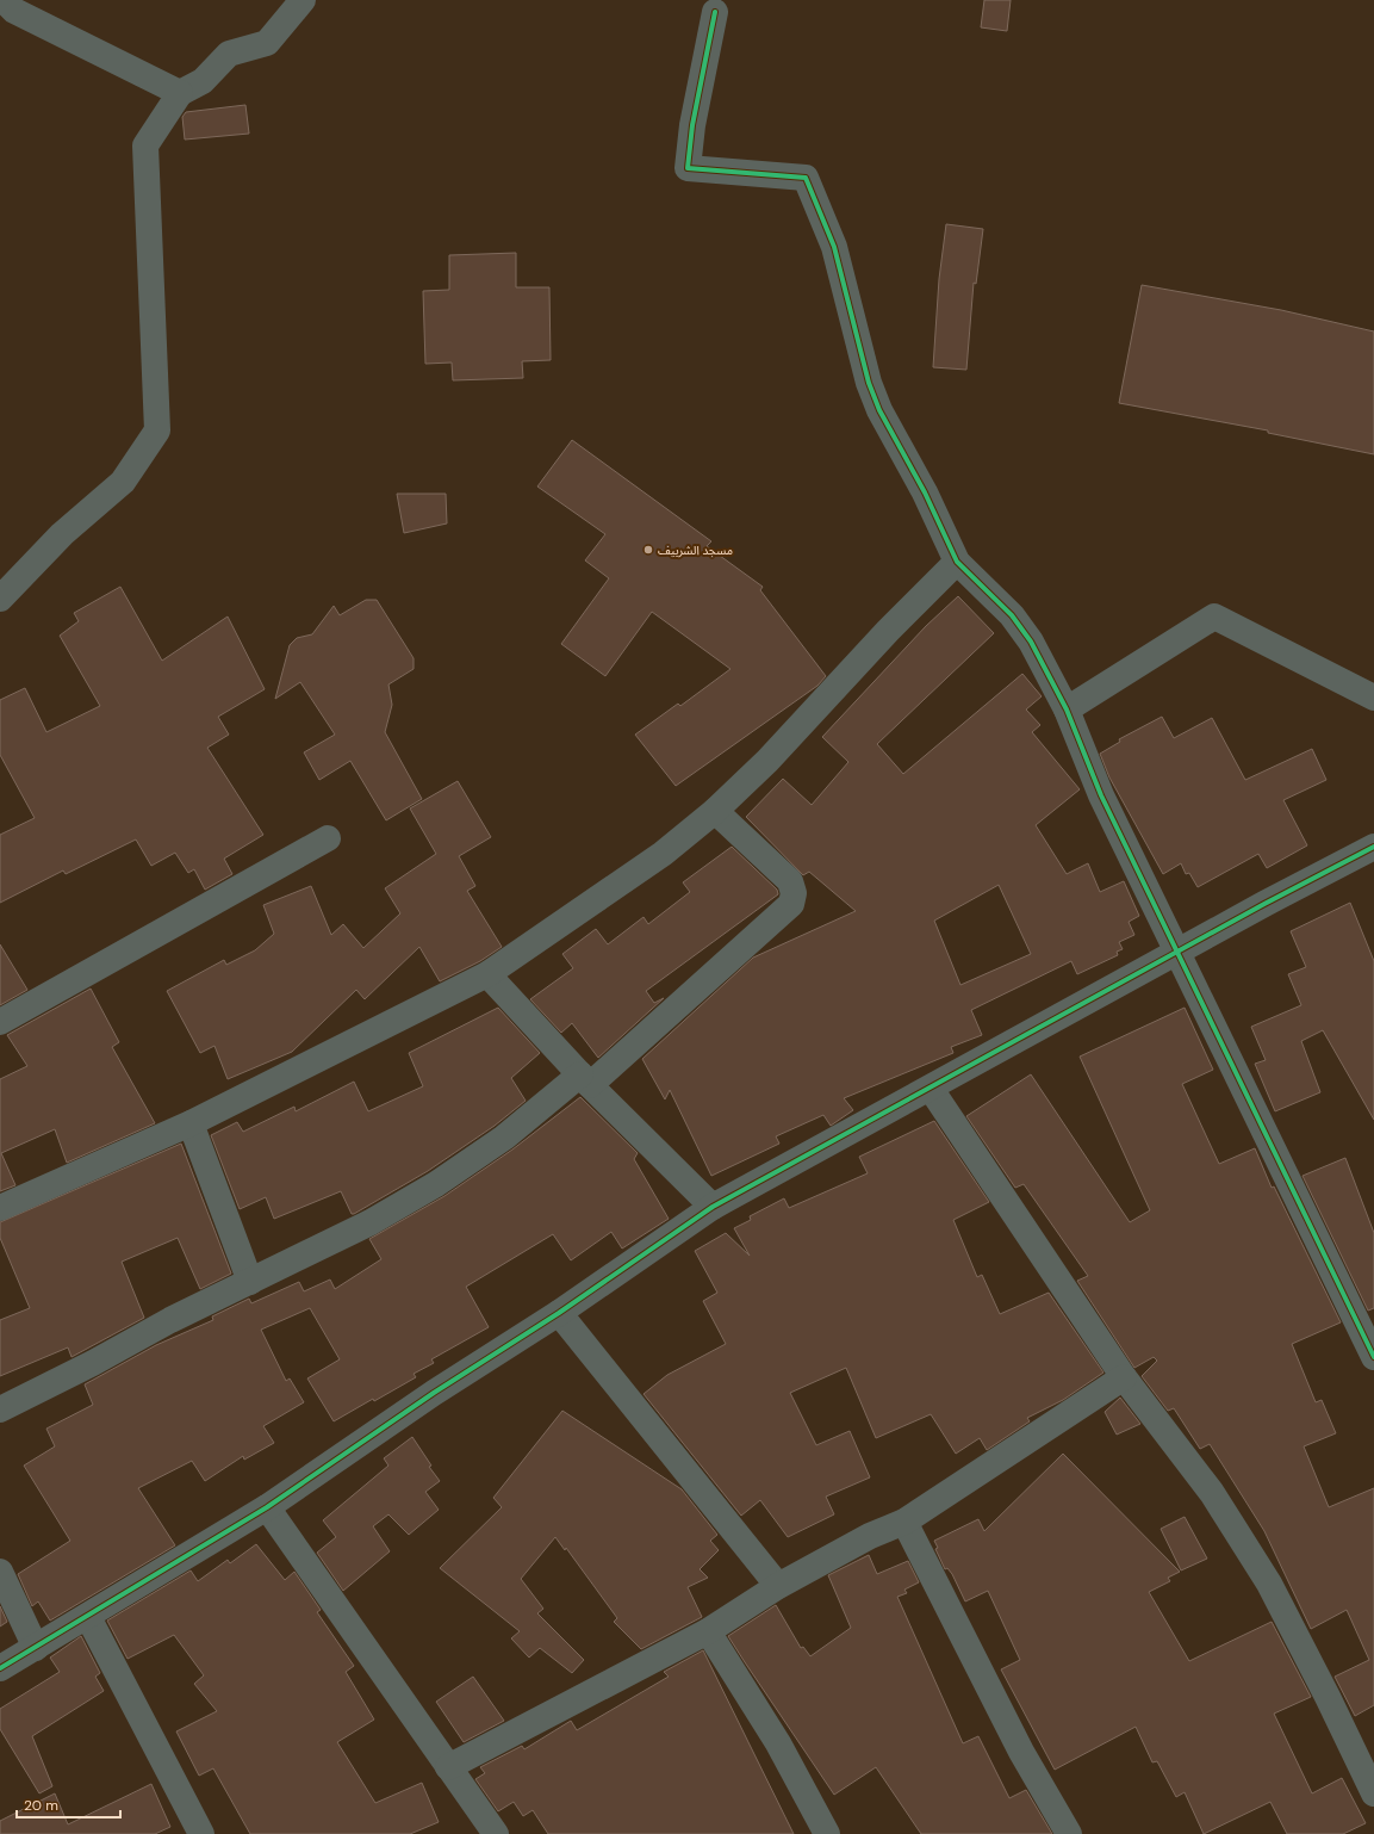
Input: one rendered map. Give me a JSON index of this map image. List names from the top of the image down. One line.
{"places":["مسجد الشرييف"],"scale_bar":"20 m"}
